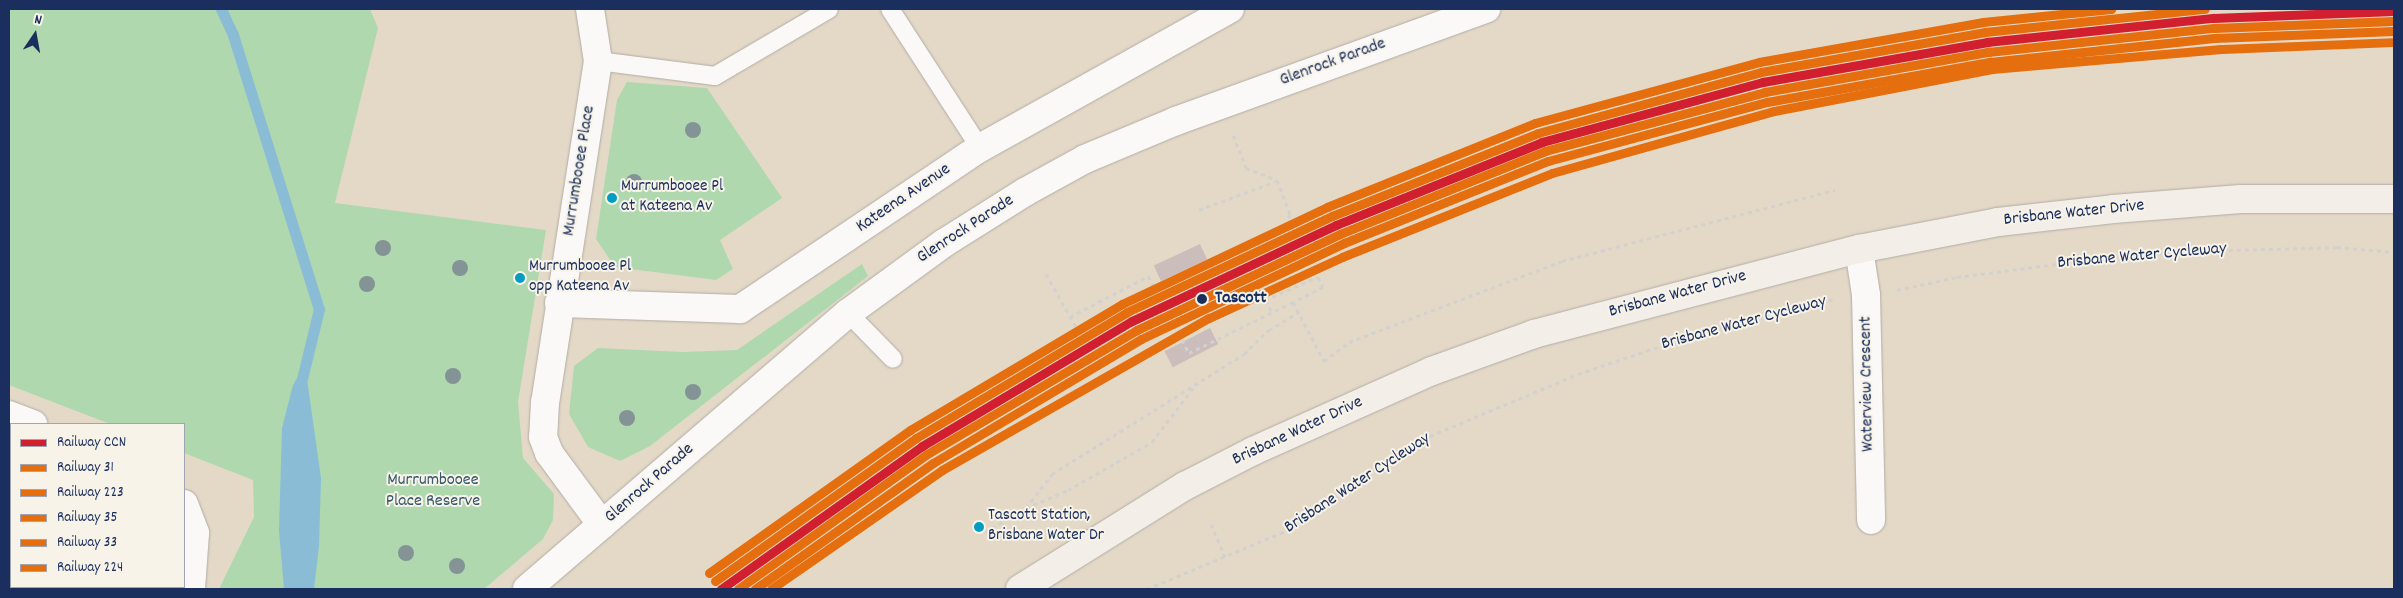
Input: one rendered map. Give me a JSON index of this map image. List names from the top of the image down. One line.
{"streets":{"main road":["Brisbane Water Drive"],"street":["Glenrock Parade","Murrumbooee Place","Kateena Avenue","Waterview Crescent"],"path":["Brisbane Water Cycleway"]},"crossings":[["Glenrock Parade","Murrumbooee Place"],["Murrumbooee Place","Kateena Avenue"],["Brisbane Water Drive","Waterview Crescent"],["Brisbane Water Cycleway","Waterview Crescent"]],"parks":["Murrumbooee Place Reserve"],"places":["Murrumbooee Pl at Kateena Av","Murrumbooee Pl opp Kateena Av","Tascott","Tascott Station, Brisbane Water Dr"],"lines":["rail line 223","rail line 33","rail line CCN","rail line 31","rail line 35","rail line 224"],"legend":["Railway CCN","Railway 31","Railway 223","Railway 35","Railway 33","Railway 224"],"north":"top"}
